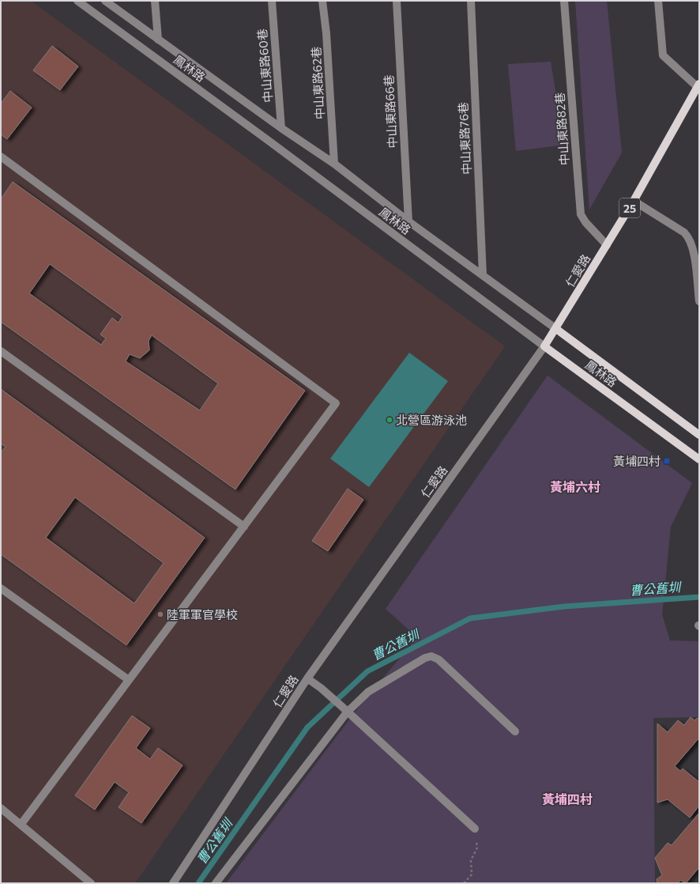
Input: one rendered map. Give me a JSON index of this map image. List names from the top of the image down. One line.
{"streets":{"main road":["鳳林路","25","仁愛路"],"street":["中山東路60巷","中山東路62巷","中山東路66巷","中山東路82巷","中山東路76巷"]},"crossings":[["中山東路60巷","鳳林路"],["鳳林路","中山東路62巷"],["鳳林路","中山東路66巷"],["鳳林路","中山東路76巷"],["鳳林路","仁愛路"],["中山東路82巷","仁愛路"]],"districts":["黃埔六村","黃埔四村"],"water":["曹公舊圳"],"places":{"other":["北營區游泳池","陸軍軍官學校"],"transit":["黃埔四村"]}}
